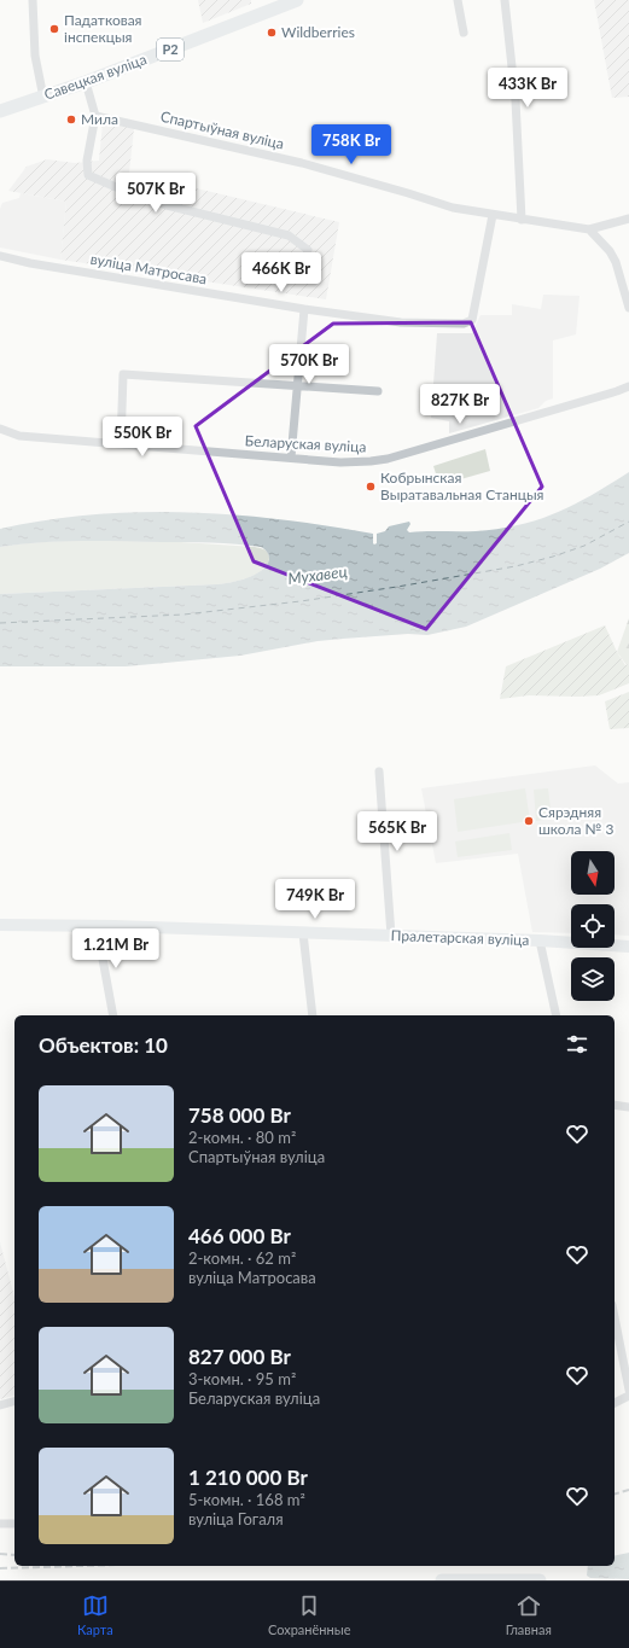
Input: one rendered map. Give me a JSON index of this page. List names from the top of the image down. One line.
{"streets":{"main road":["Р2","Савецкая вуліца","Пралетарская вуліца"],"street":["Спартыўная вуліца","вуліца Матросава","Беларуская вуліца"]},"crossings":[["Спартыўная вуліца","вуліца Матросава"]],"water":["Мухавец"],"places":["Падатковая інспекцыя","Wildberries","Мила","Кобрынская Выратавальная Станцыя","Сярэдняя школа № 3"],"north":"bottom","page":{"price":["433K Br","758K Br","507K Br","466K Br","570K Br","827K Br","550K Br","565K Br","749K Br","1.21M Br"],"heading":"Объектов: 10","list":[{"name":"758 000 Br","note":"2-комн. · 80 m² · Спартыўная вуліца"},{"name":"466 000 Br","note":"2-комн. · 62 m² · вуліца Матросава"},{"name":"827 000 Br","note":"3-комн. · 95 m² · Беларуская вуліца"},{"name":"1 210 000 Br","note":"5-комн. · 168 m² · вуліца Гогаля"}],"tabs":["Карта","Сохранённые","Главная"]}}
